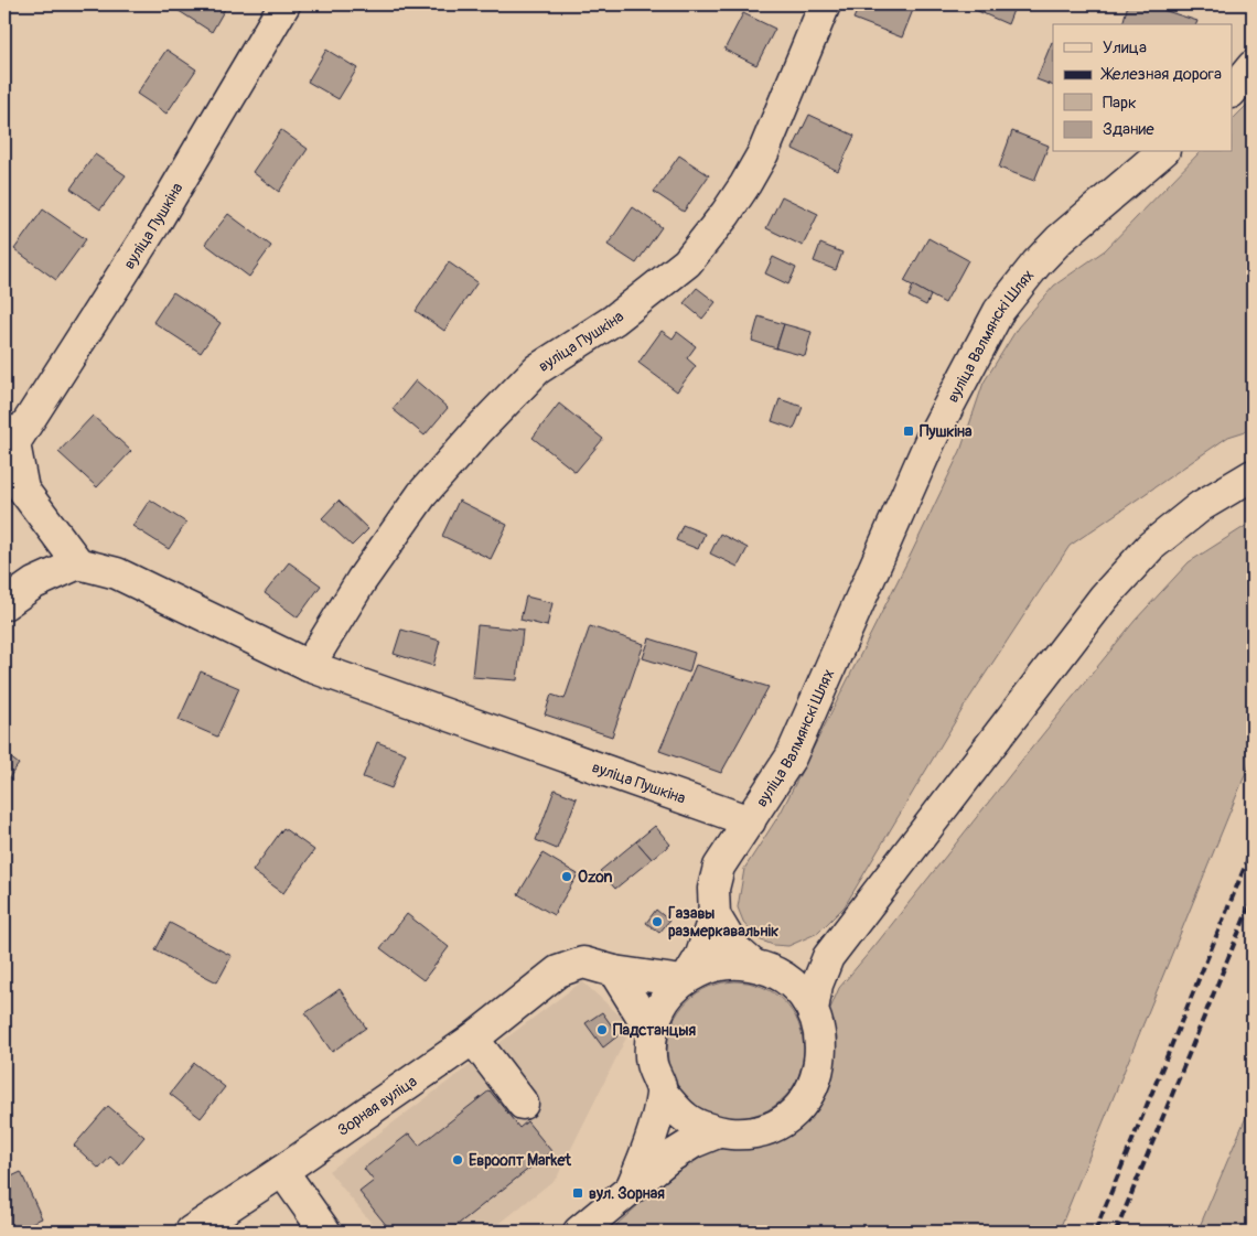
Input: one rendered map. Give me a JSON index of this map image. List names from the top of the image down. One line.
{"streets":{"street":["вуліца Пушкіна","вуліца Валмянскі Шлях","Зорная вуліца"]},"crossings":[["вуліца Пушкіна","вуліца Валмянскі Шлях"]],"places":{"transit":["Пушкіна","вул. Зорная"],"other":["Ozon","Газавы размеркавальнік","Падстанцыя","Евроопт Market"]},"legend":["Улица","Железная дорога","Парк","Здание"]}
